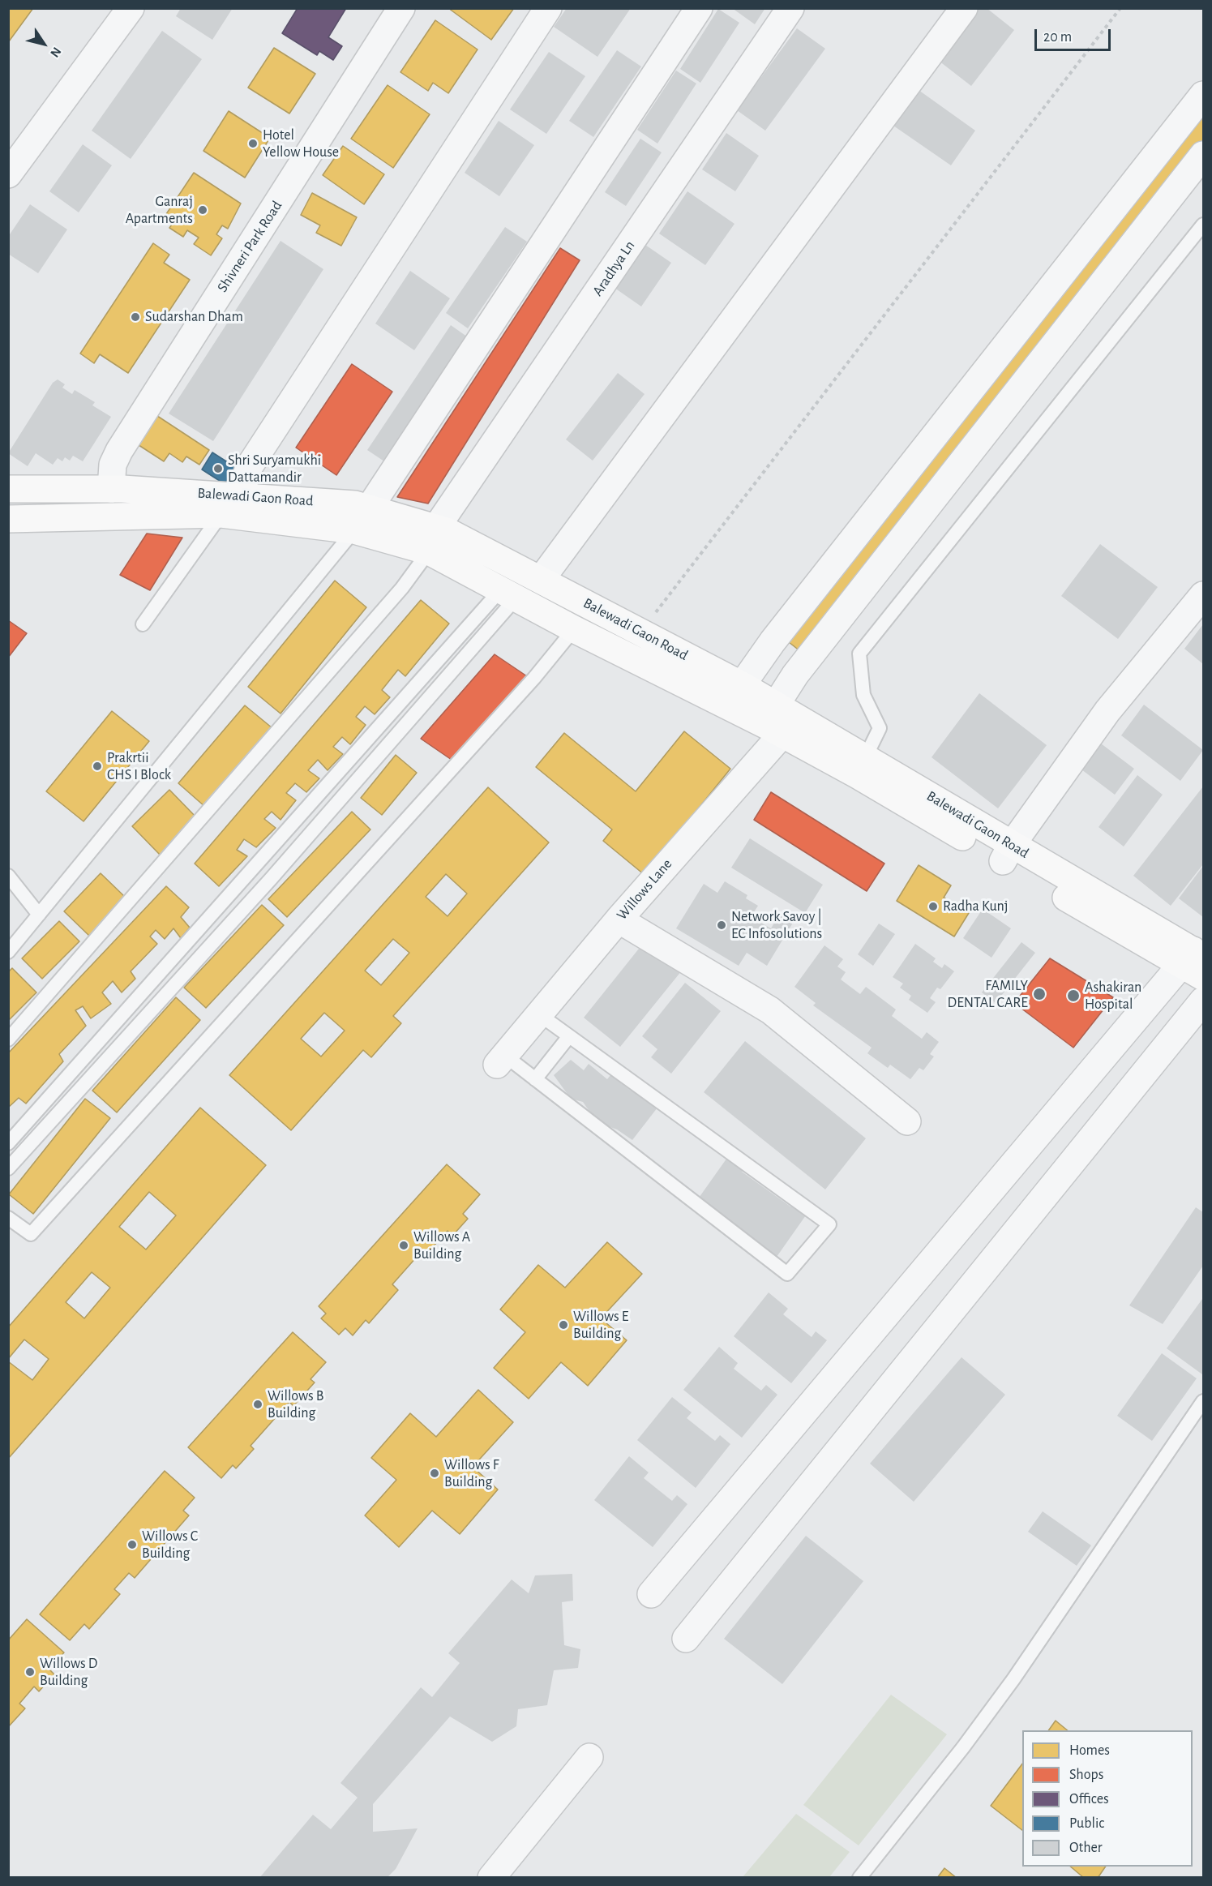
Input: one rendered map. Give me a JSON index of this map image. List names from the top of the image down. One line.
{"streets":{"main road":["Balewadi Gaon Road"],"street":["Shivneri Park Road","Aradhya Ln","Willows Lane"]},"crossings":[["Shivneri Park Road","Balewadi Gaon Road"],["Aradhya Ln","Balewadi Gaon Road"],["Balewadi Gaon Road","Willows Lane"]],"places":["Hotel Yellow House","Ganraj Apartments","Sudarshan Dham","Shri Suryamukhi Dattamandir","Prakrtii CHS I Block","Radha Kunj","Network Savoy | EC Infosolutions","FAMILY DENTAL CARE","Ashakiran Hospital","Willows A Building","Willows E Building","Willows B Building","Willows F Building","Willows C Building","Willows D Building"],"legend":["Homes","Shops","Offices","Public","Other"],"scale_bar":"20 m","north":"bottom right"}
